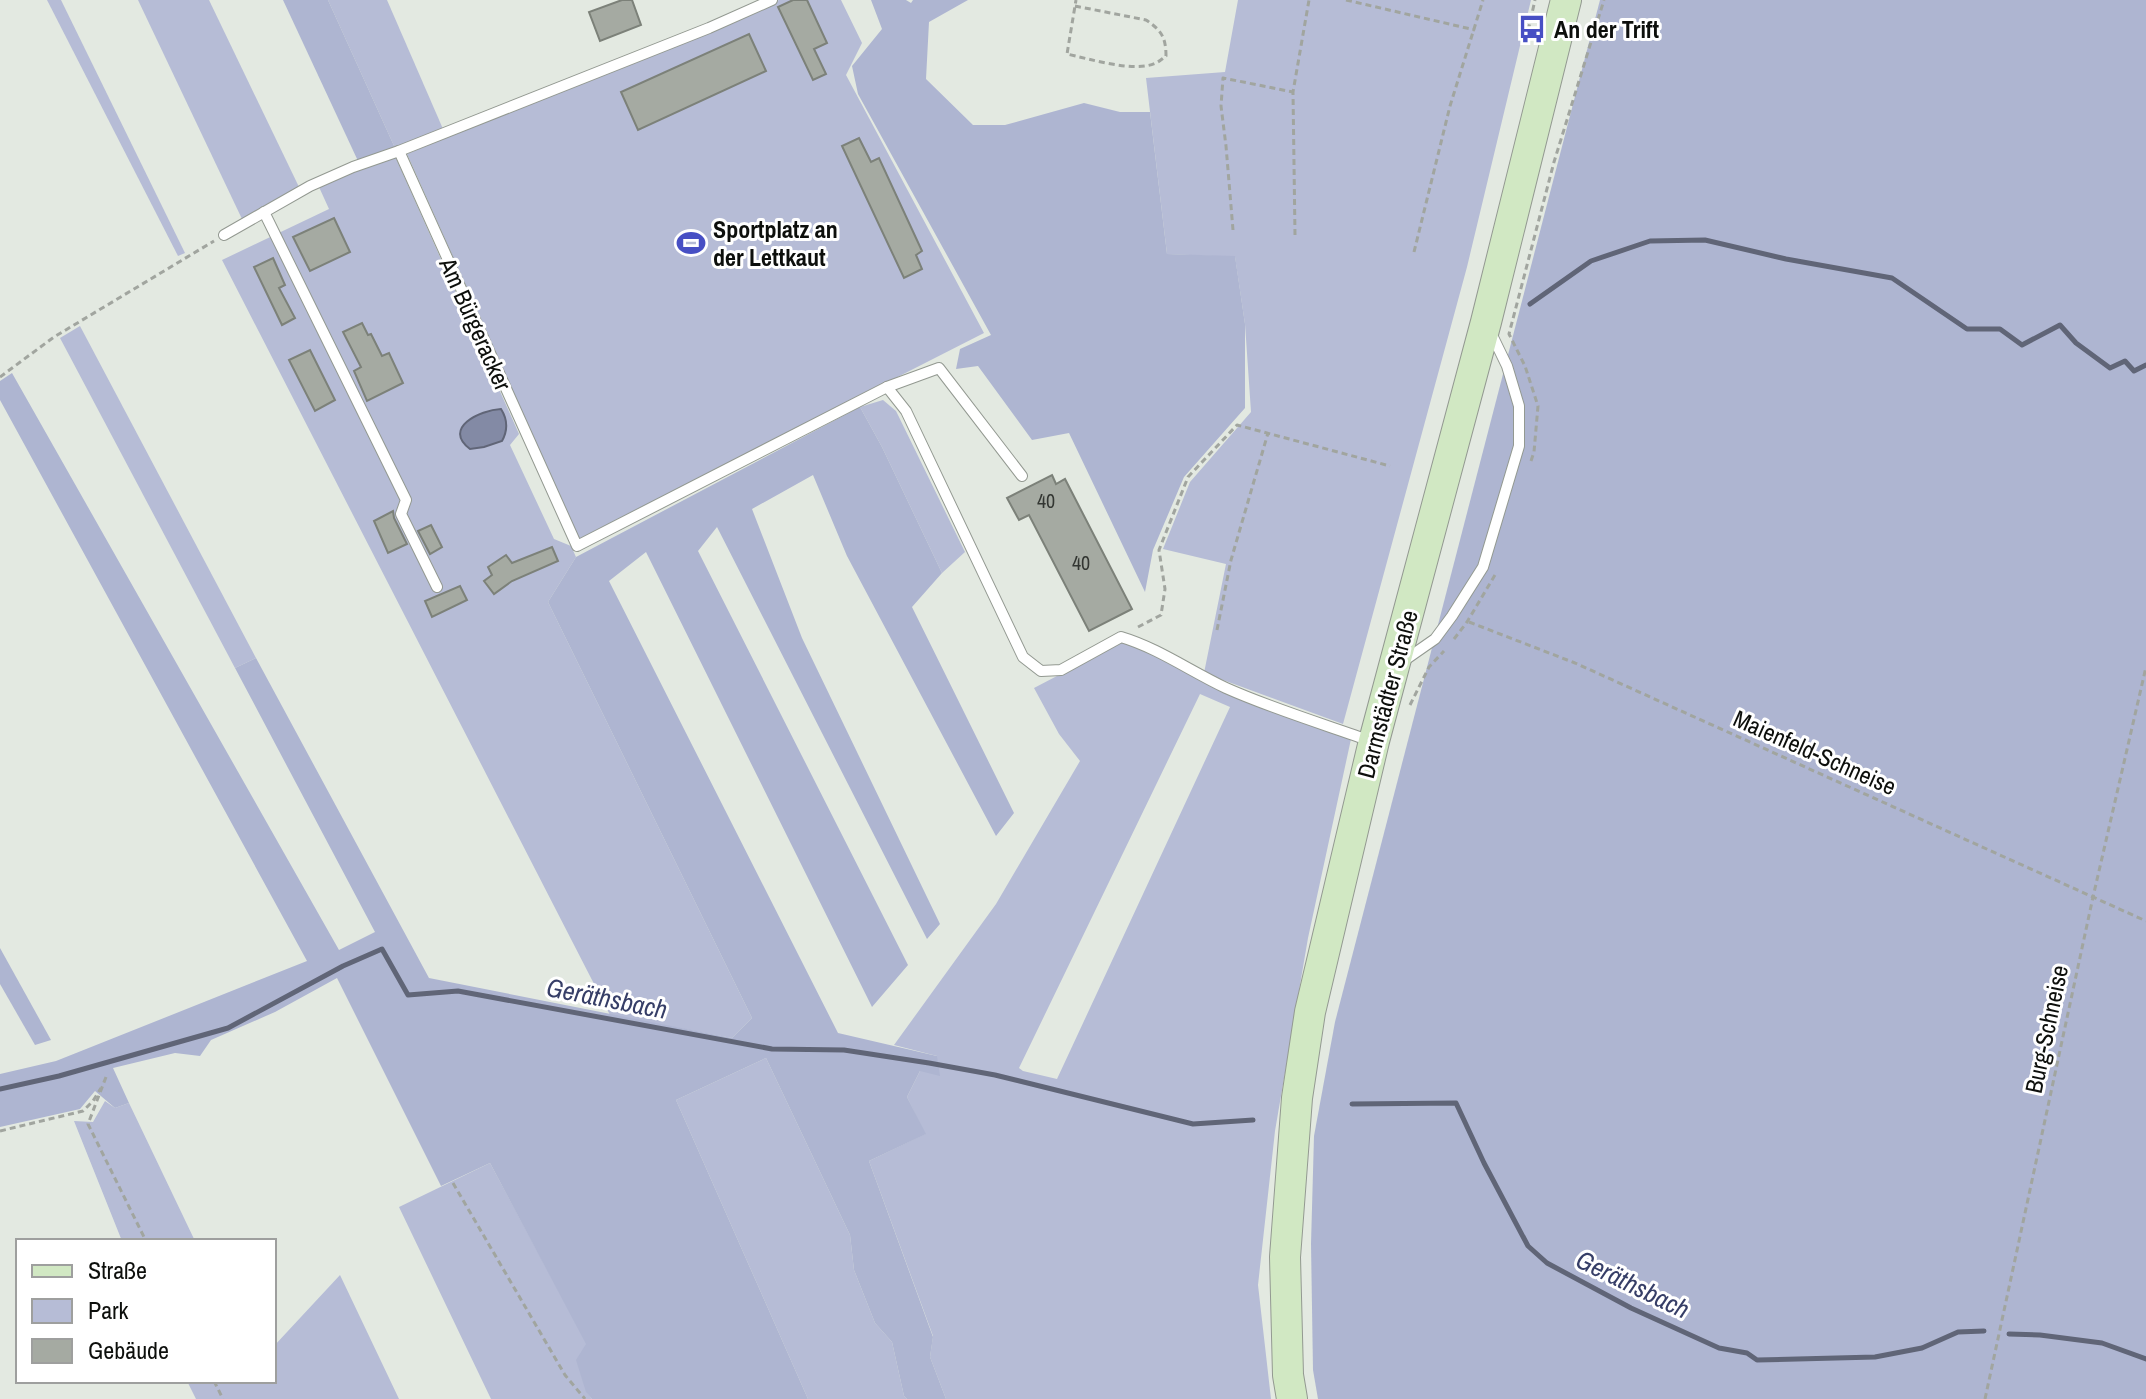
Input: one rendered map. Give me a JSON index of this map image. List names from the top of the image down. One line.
{"streets":{"main road":["Darmstädter Straße"],"lane":["Am Bürgeracker"],"path":["Maienfeld-Schneise","Burg-Schneise"]},"crossings":[["Maienfeld-Schneise","Burg-Schneise"]],"water":["Geräthsbach"],"places":{"bus stop":["An der Trift"],"sports":["Sportplatz an der Lettkaut"]},"house_numbers":["40","40"],"legend":["Straße","Park","Gebäude"]}
